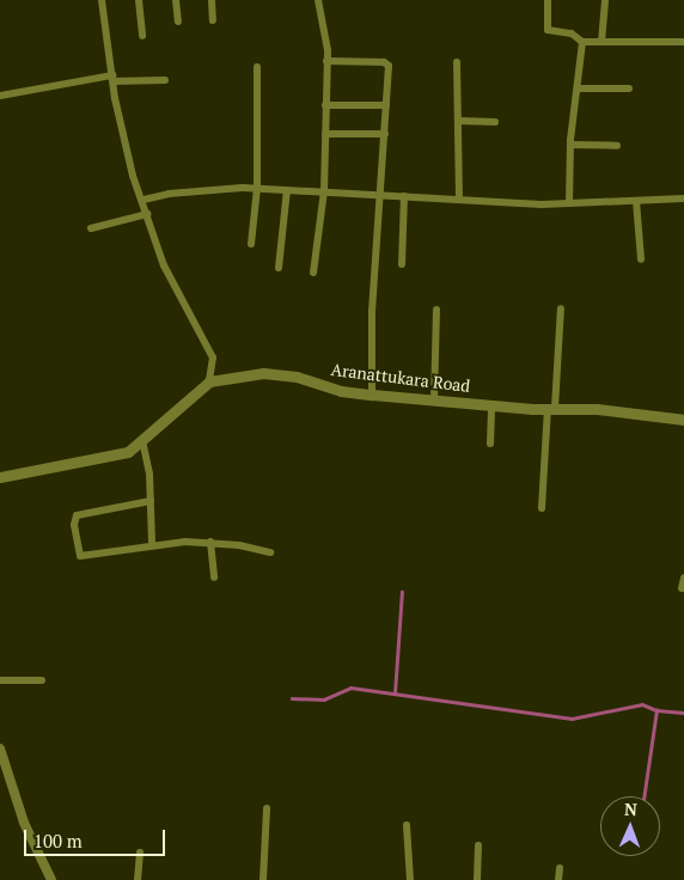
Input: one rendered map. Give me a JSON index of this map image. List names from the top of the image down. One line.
{"streets":{"main road":["Aranattukara Road"]},"scale_bar":"100 m","north":"top"}
